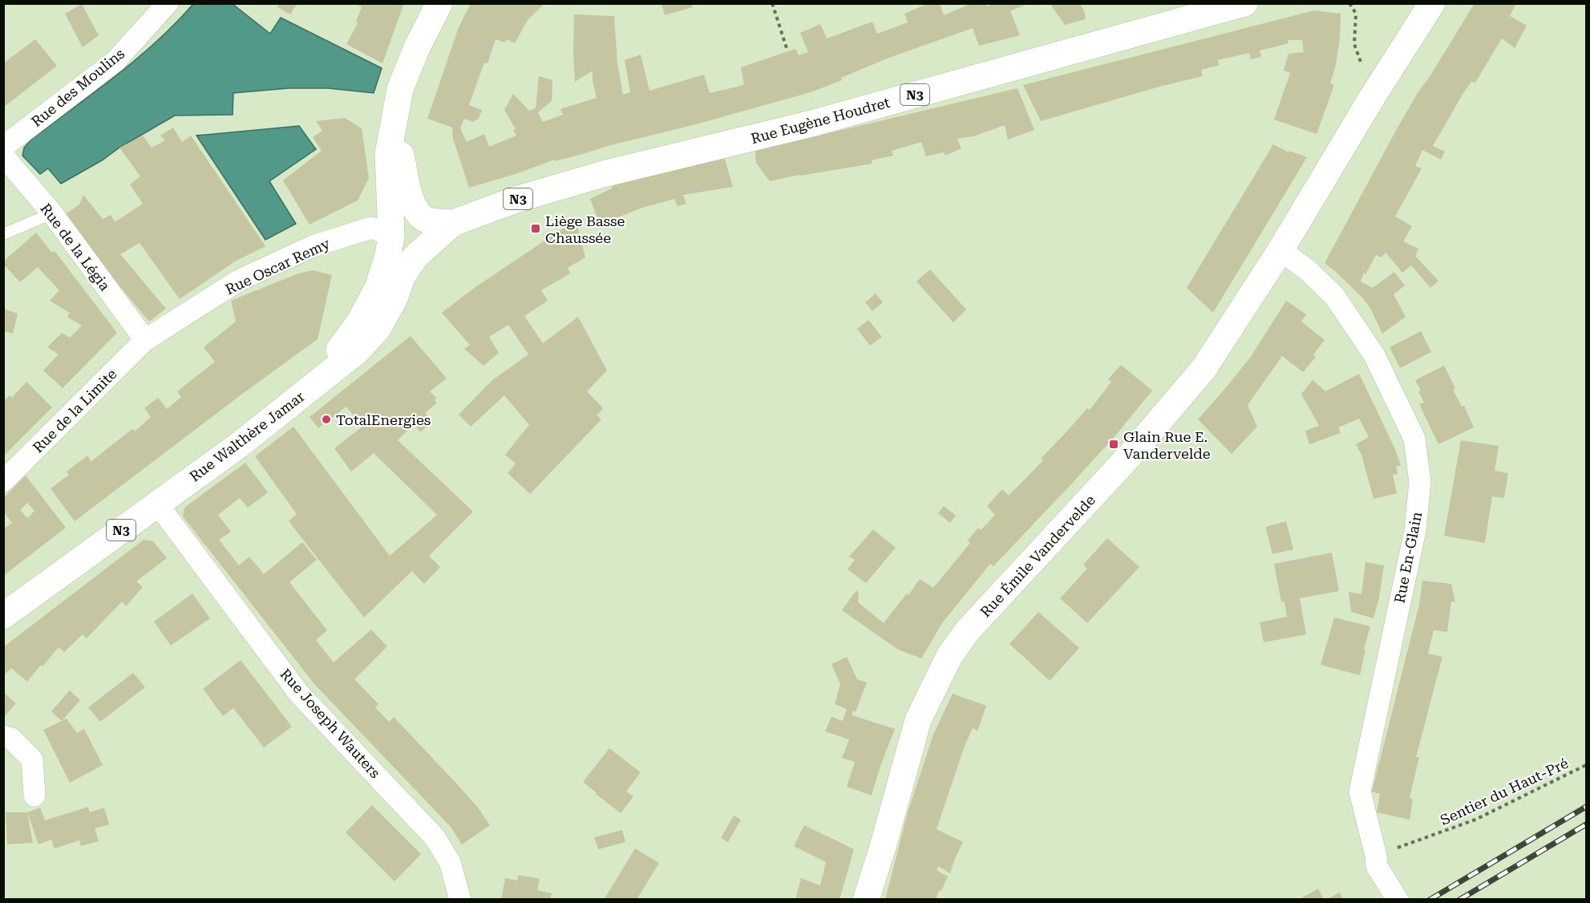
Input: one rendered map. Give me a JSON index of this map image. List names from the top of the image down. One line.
{"streets":{"main road":["N3","Rue Eugène Houdret","Rue Walthère Jamar","Rue Émile Vandervelde"],"street":["Rue des Moulins","Rue de la Légia","Rue Oscar Remy","Rue de la Limite","Rue En-Glain","Rue Joseph Wauters"],"path":["Sentier du Haut-Pré"]},"crossings":[["Rue Eugène Houdret","Rue Walthère Jamar"],["Rue de la Légia","Rue Oscar Remy"],["Rue de la Légia","Rue de la Limite"],["Rue Oscar Remy","Rue de la Limite"],["Rue Walthère Jamar","Rue Joseph Wauters"],["Rue Émile Vandervelde","Rue En-Glain"],["Rue En-Glain","Sentier du Haut-Pré"]],"places":{"transit":["Liège Basse Chaussée","Glain Rue E. Vandervelde"],"other":["TotalEnergies"]}}
